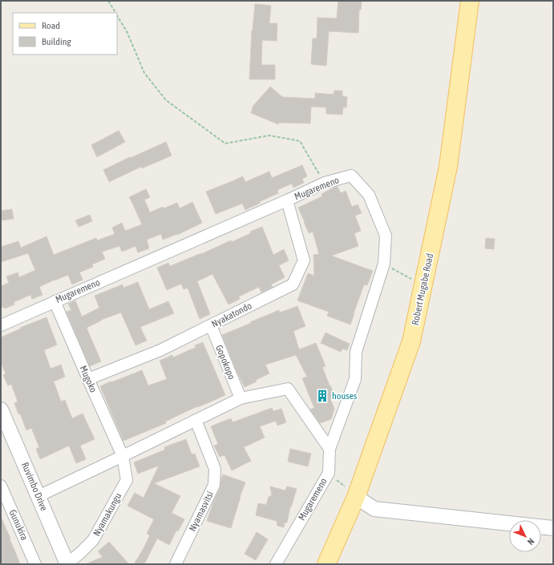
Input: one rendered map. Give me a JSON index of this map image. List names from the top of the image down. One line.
{"streets":{"main road":["Robert Mugabe Road"],"street":["Mugaremeno","Nyakatondo","Gopokopo","Mugoko","Ruvimbo Drive","Nyamasvitsi","Nyamakungu","Gunukira"]},"crossings":[["Mugaremeno","Nyakatondo"],["Mugaremeno","Mugoko"],["Nyakatondo","Gopokopo"],["Nyakatondo","Mugoko"],["Mugoko","Nyamakungu"],["Ruvimbo Drive","Nyamakungu"]],"places":{"building":["houses"]},"legend":["Road","Building"],"north":"bottom right"}
